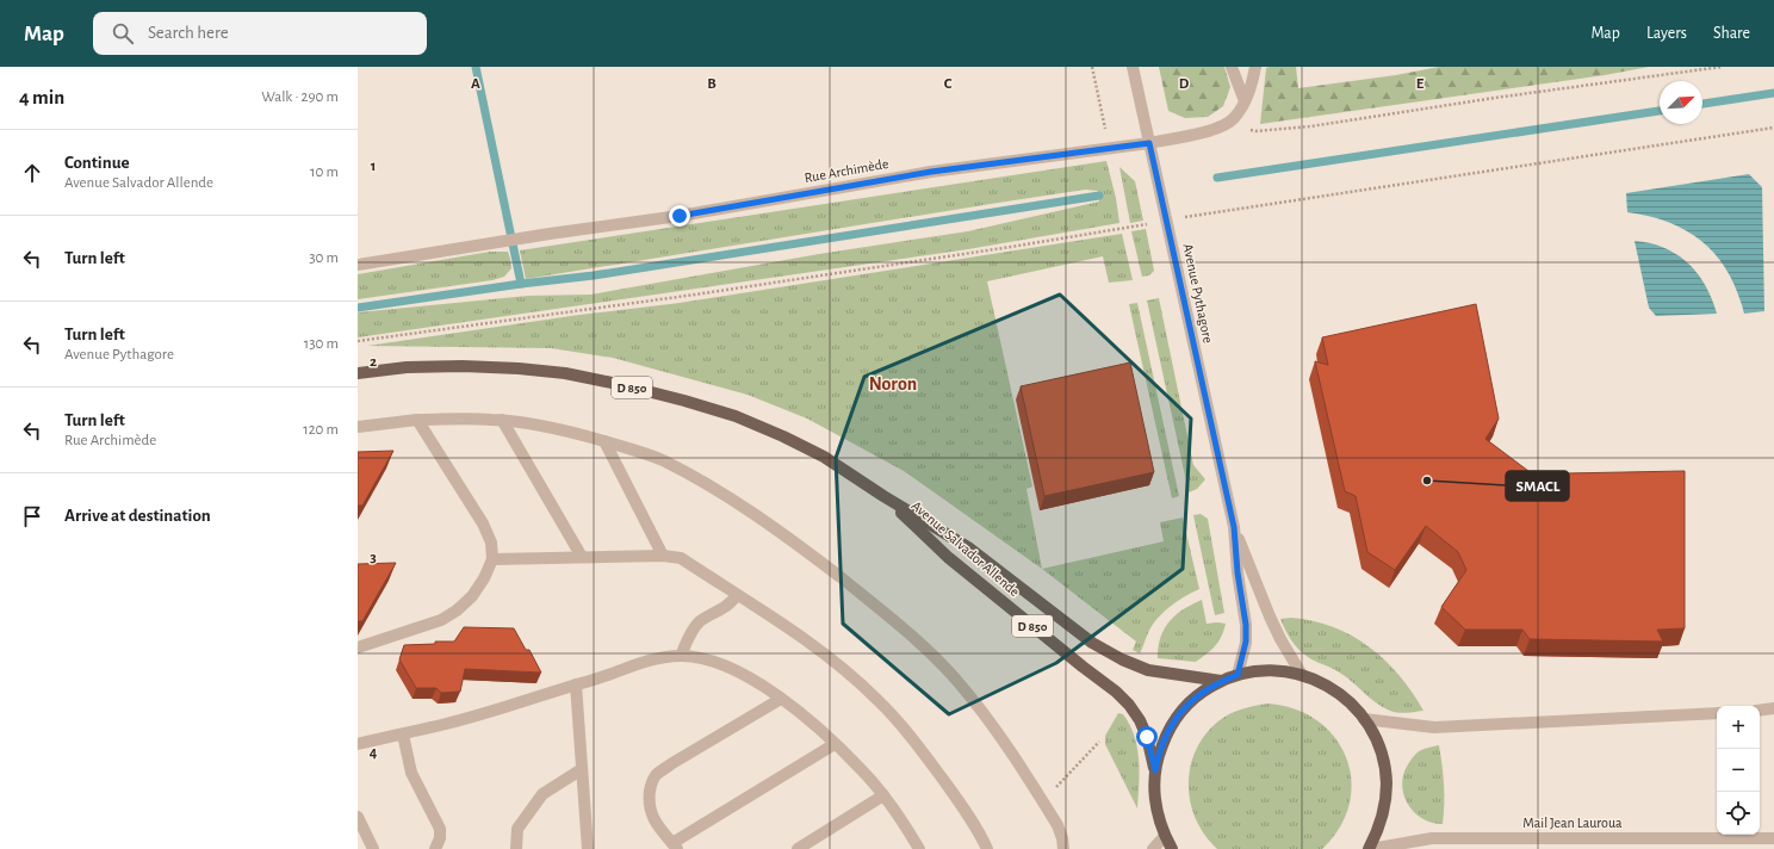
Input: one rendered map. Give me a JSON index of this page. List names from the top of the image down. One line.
{"streets":{"main road":["D 850","Avenue Salvador Allende"],"street":["Rue Archimède","Avenue Pythagore","Mail Jean Lauroua"]},"crossings":[["Rue Archimède","Avenue Pythagore"]],"districts":["Noron"],"places":["SMACL"],"north":"top right","page":{"header":"Map","search":"Search here","nav":["Map","Layers","Share"],"heading":["4 min","Walk · 290 m"],"list":[["Continue","Avenue Salvador Allende","10 m"],["Turn left","30 m"],["Turn left","Avenue Pythagore","130 m"],["Turn left","Rue Archimède","120 m"],"Arrive at destination"],"map_buttons":["+","−"]},"grid":{"columns":["A","B","C","D","E"],"rows":["1","2","3","4"]}}
